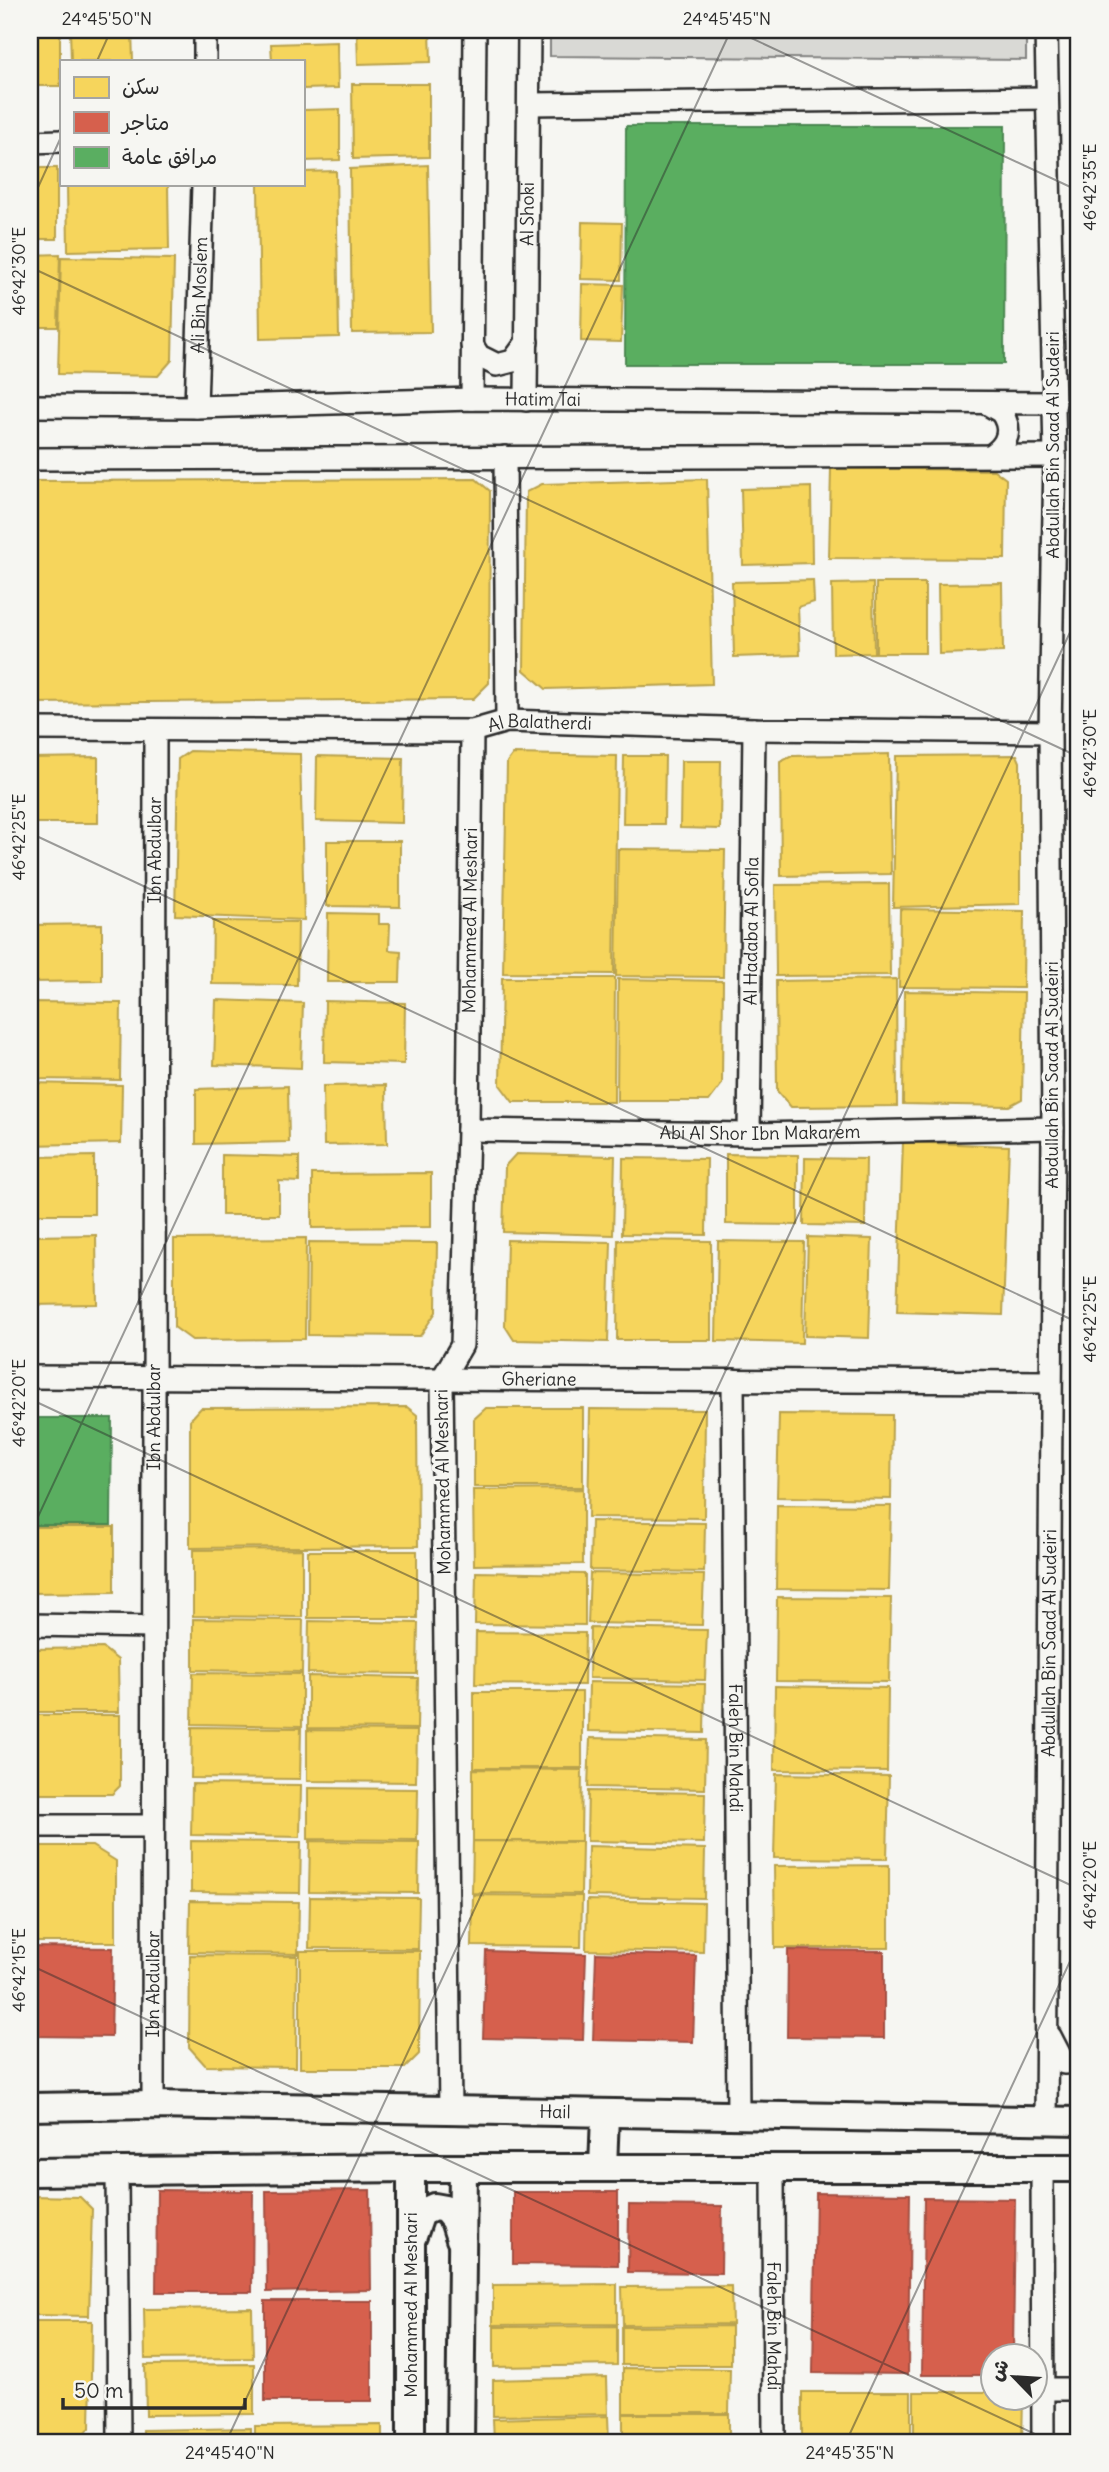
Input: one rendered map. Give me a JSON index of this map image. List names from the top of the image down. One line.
{"streets":{"street":["Al Shoki","Ali Bin Moslem","Hatim Tai","Abdullah Bin Saad Al Sudeiri","Al Balatherdi","Ibn Abdulbar","Mohammed Al Meshari","Al Hadaba Al Sofla","Abi Al Shor Ibn Makarem","Gheriane","Faleh Bin Mahdi","Hail"]},"crossings":[["Al Shoki","Hatim Tai"],["Ali Bin Moslem","Hatim Tai"],["Hatim Tai","Abdullah Bin Saad Al Sudeiri"],["Abdullah Bin Saad Al Sudeiri","Al Balatherdi"],["Abdullah Bin Saad Al Sudeiri","Abi Al Shor Ibn Makarem"],["Abdullah Bin Saad Al Sudeiri","Gheriane"],["Abdullah Bin Saad Al Sudeiri","Hail"],["Al Balatherdi","Ibn Abdulbar"],["Al Balatherdi","Mohammed Al Meshari"],["Al Balatherdi","Al Hadaba Al Sofla"],["Ibn Abdulbar","Gheriane"],["Ibn Abdulbar","Hail"],["Mohammed Al Meshari","Abi Al Shor Ibn Makarem"],["Mohammed Al Meshari","Gheriane"],["Mohammed Al Meshari","Hail"],["Al Hadaba Al Sofla","Abi Al Shor Ibn Makarem"],["Gheriane","Faleh Bin Mahdi"],["Faleh Bin Mahdi","Hail"]],"legend":["سكن","متاجر","مرافق عامة"],"scale_bar":"50 m","north":"top left","coordinates":["24°45'50\"N","24°45'45\"N","46°42'35\"E","46°42'30\"E","46°42'25\"E","46°42'20\"E","46°42'15\"E","24°45'40\"N","24°45'35\"N"]}
